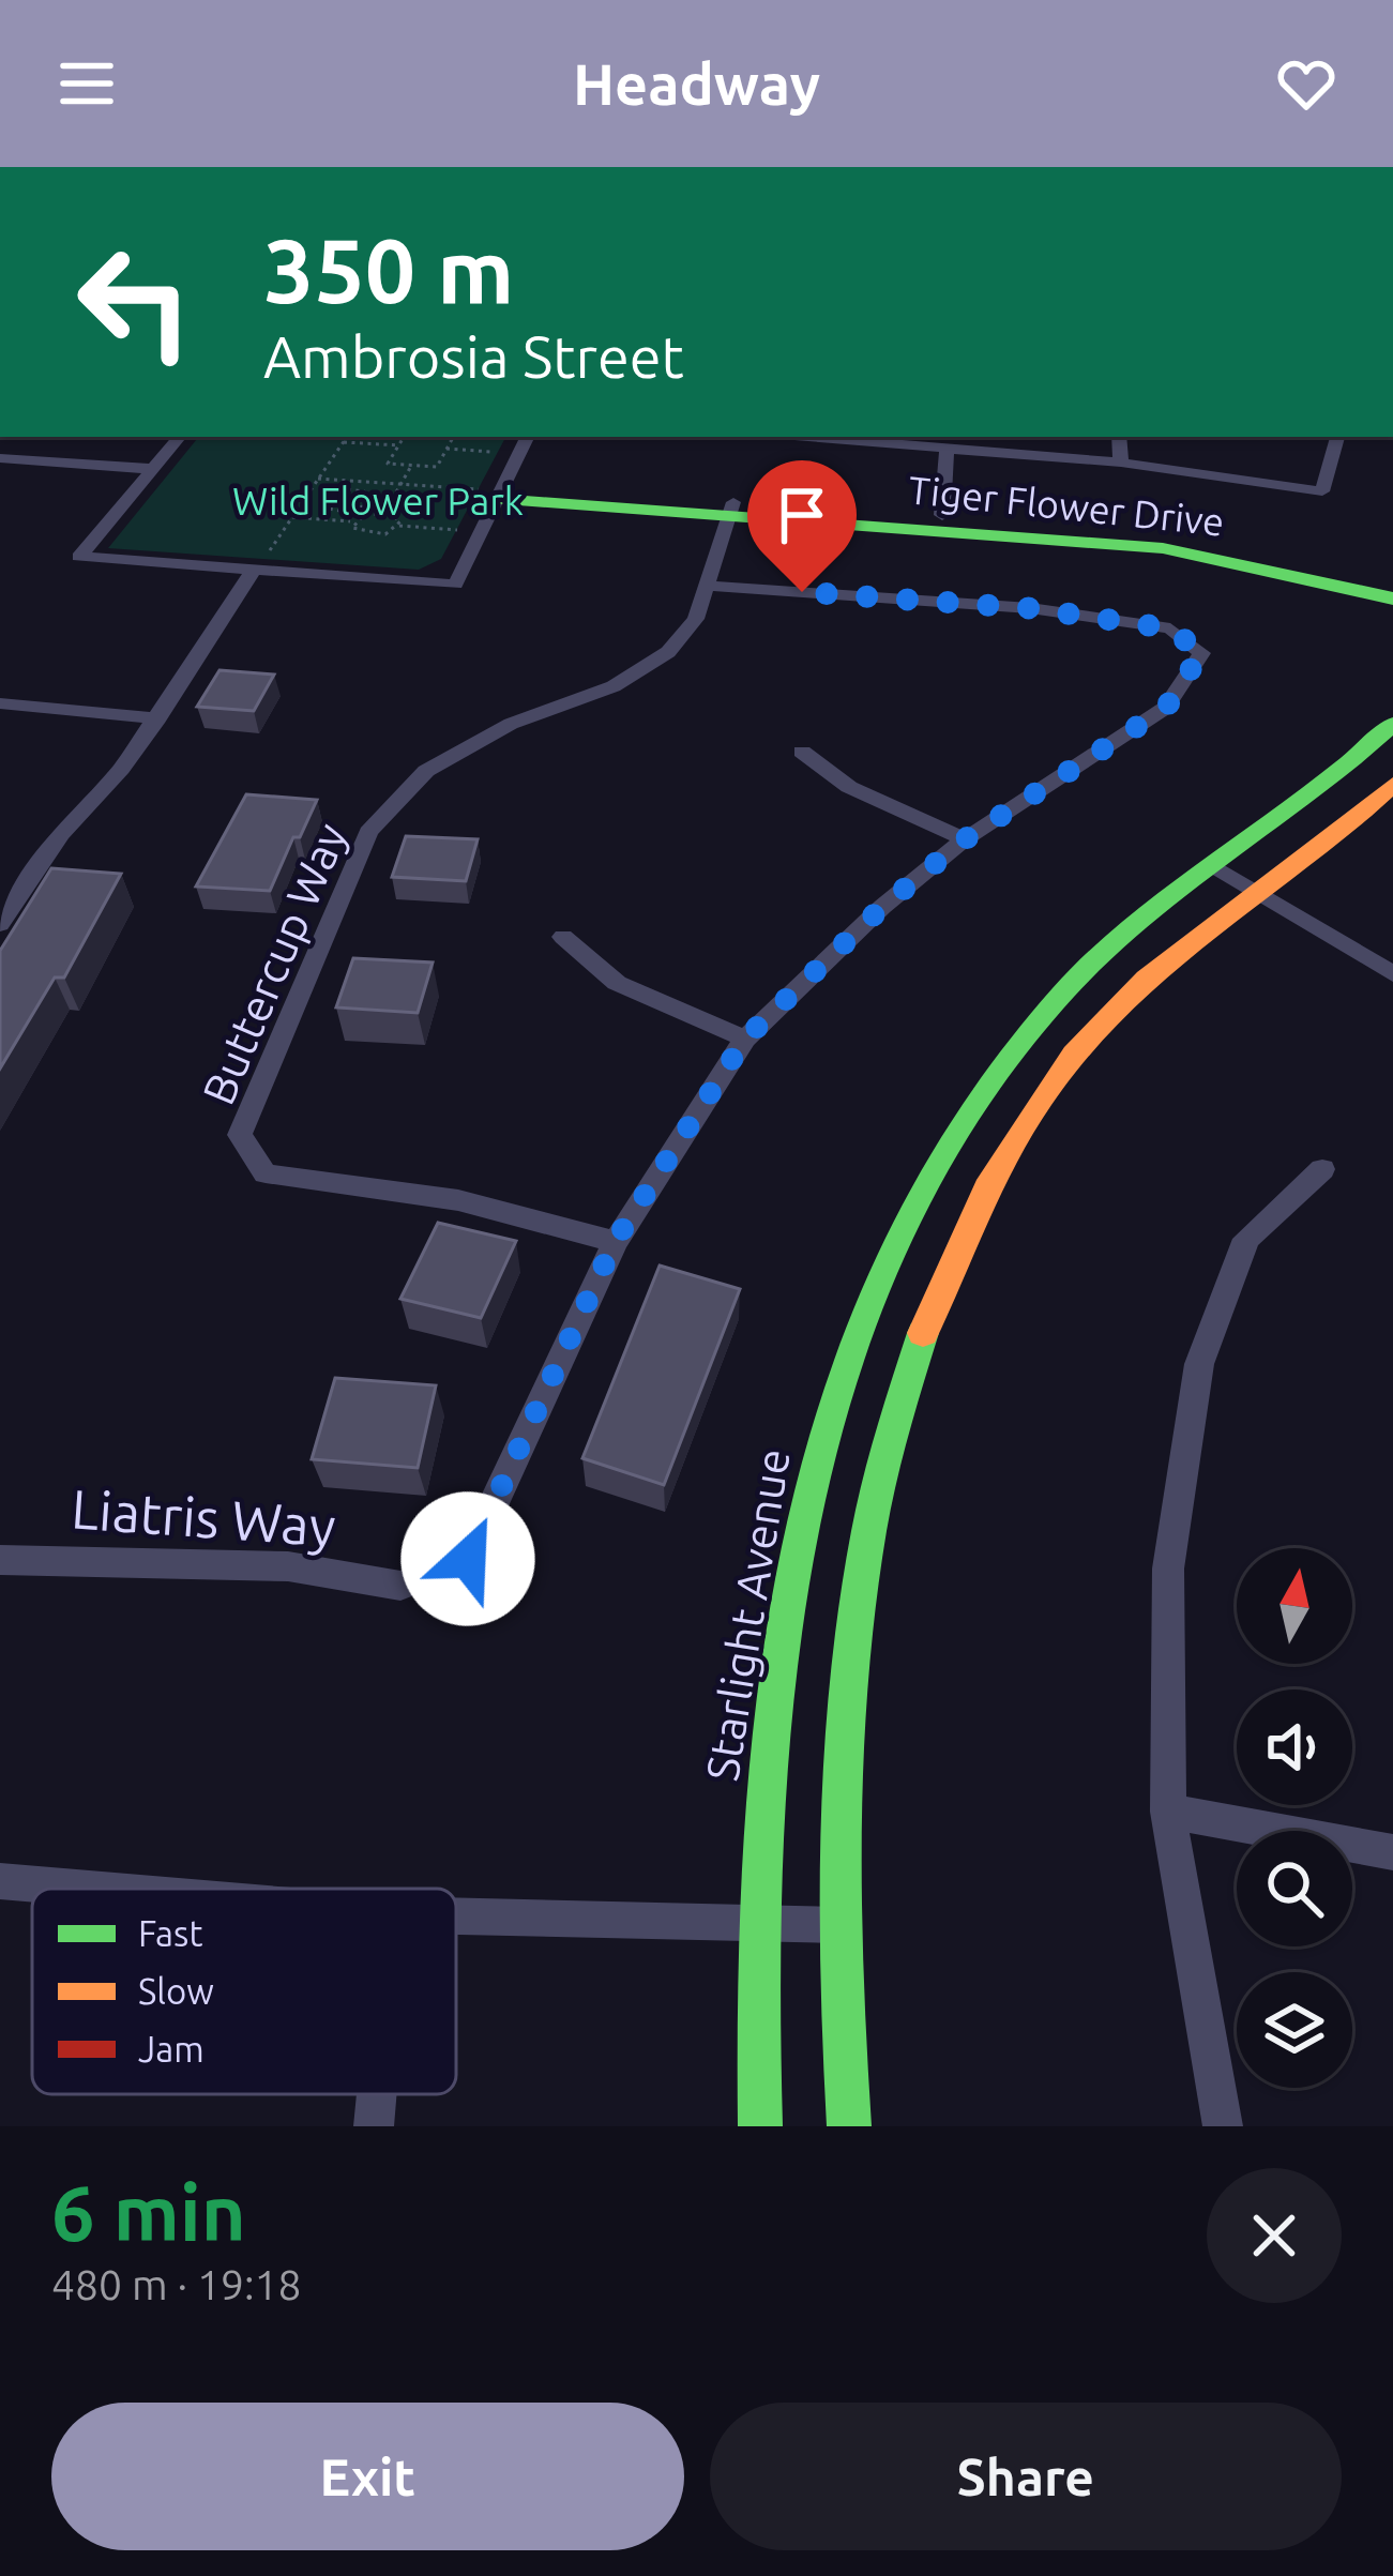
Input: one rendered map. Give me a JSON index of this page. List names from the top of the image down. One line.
{"streets":{"street":["Tiger Flower Drive","Buttercup Way","Liatris Way","Starlight Avenue"]},"crossings":[["Tiger Flower Drive","Buttercup Way"],["Buttercup Way","Liatris Way"]],"parks":["Wild Flower Park"],"legend":["Fast","Slow","Jam"],"north":"top","page":{"header":"Headway","turn":["350 m","Ambrosia Street"],"heading":["6 min","480 m · 19:18"],"buttons":["Exit","Share"]}}
